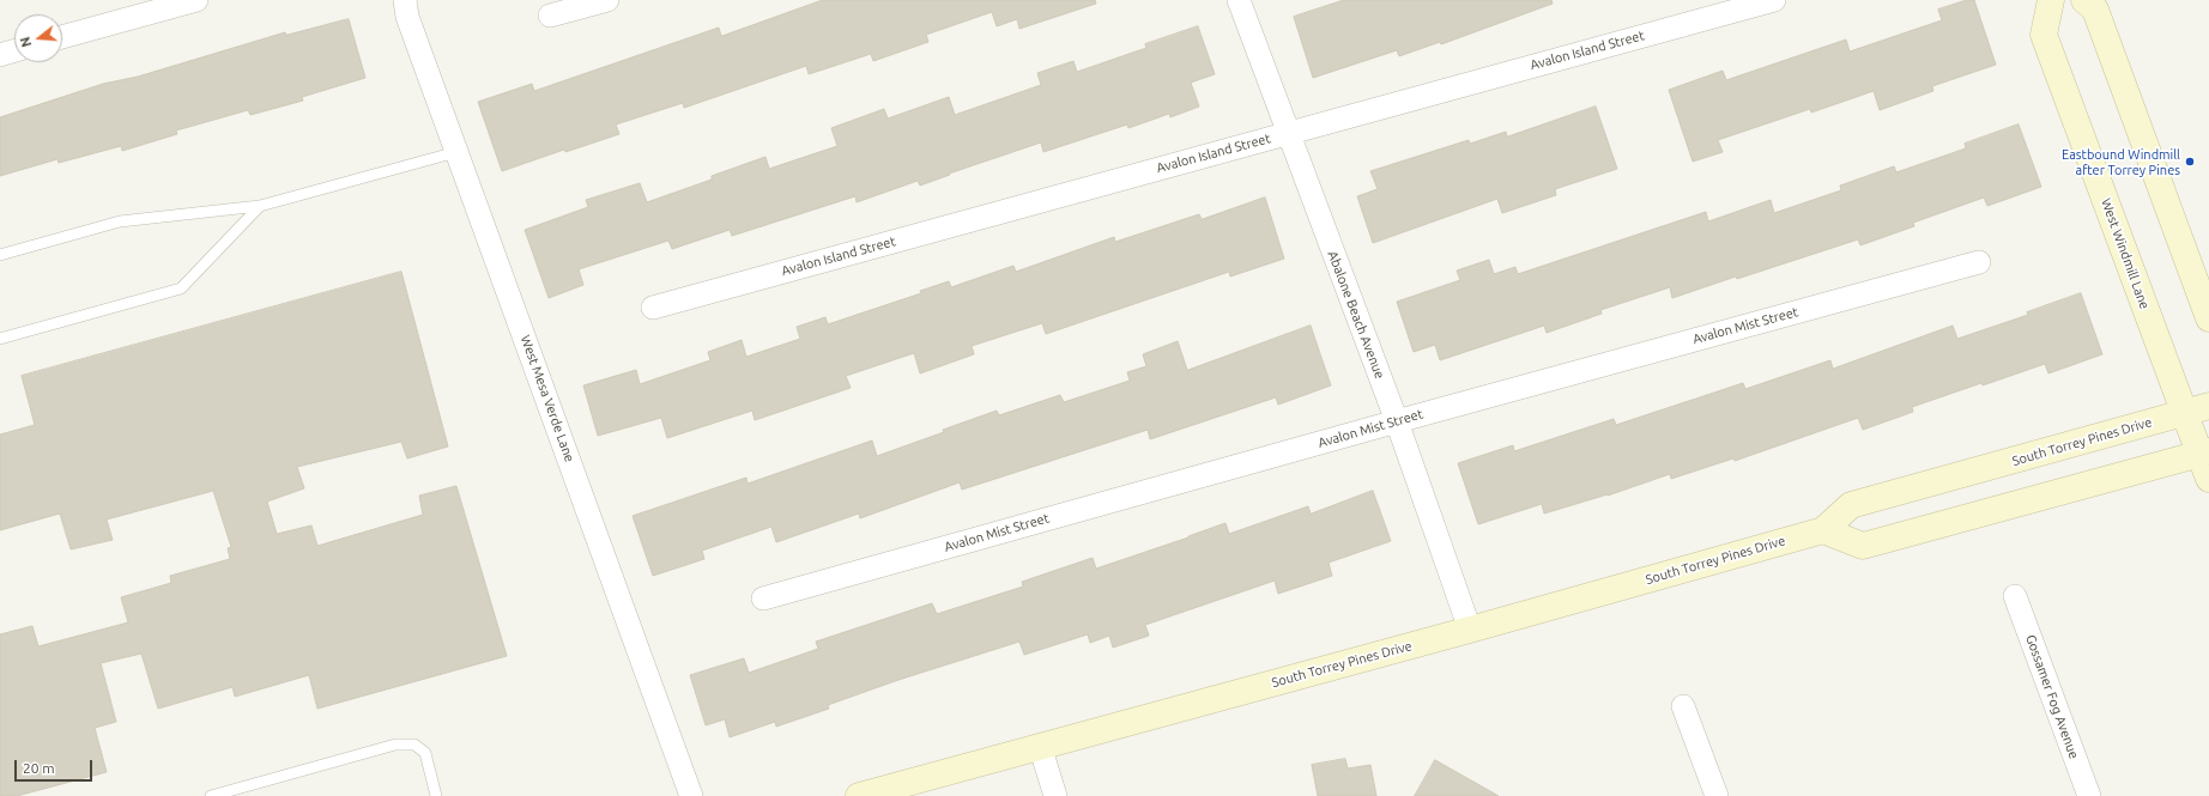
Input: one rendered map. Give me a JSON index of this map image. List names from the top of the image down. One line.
{"streets":{"street":["Avalon Island Street","West Windmill Lane","Abalone Beach Avenue","Avalon Mist Street","West Mesa Verde Lane","South Torrey Pines Drive","Gossamer Fog Avenue"]},"crossings":[["Avalon Island Street","Abalone Beach Avenue"],["West Windmill Lane","South Torrey Pines Drive"],["Abalone Beach Avenue","Avalon Mist Street"],["Abalone Beach Avenue","South Torrey Pines Drive"]],"places":["Eastbound Windmill after Torrey Pines"],"scale_bar":"20 m","north":"left"}
